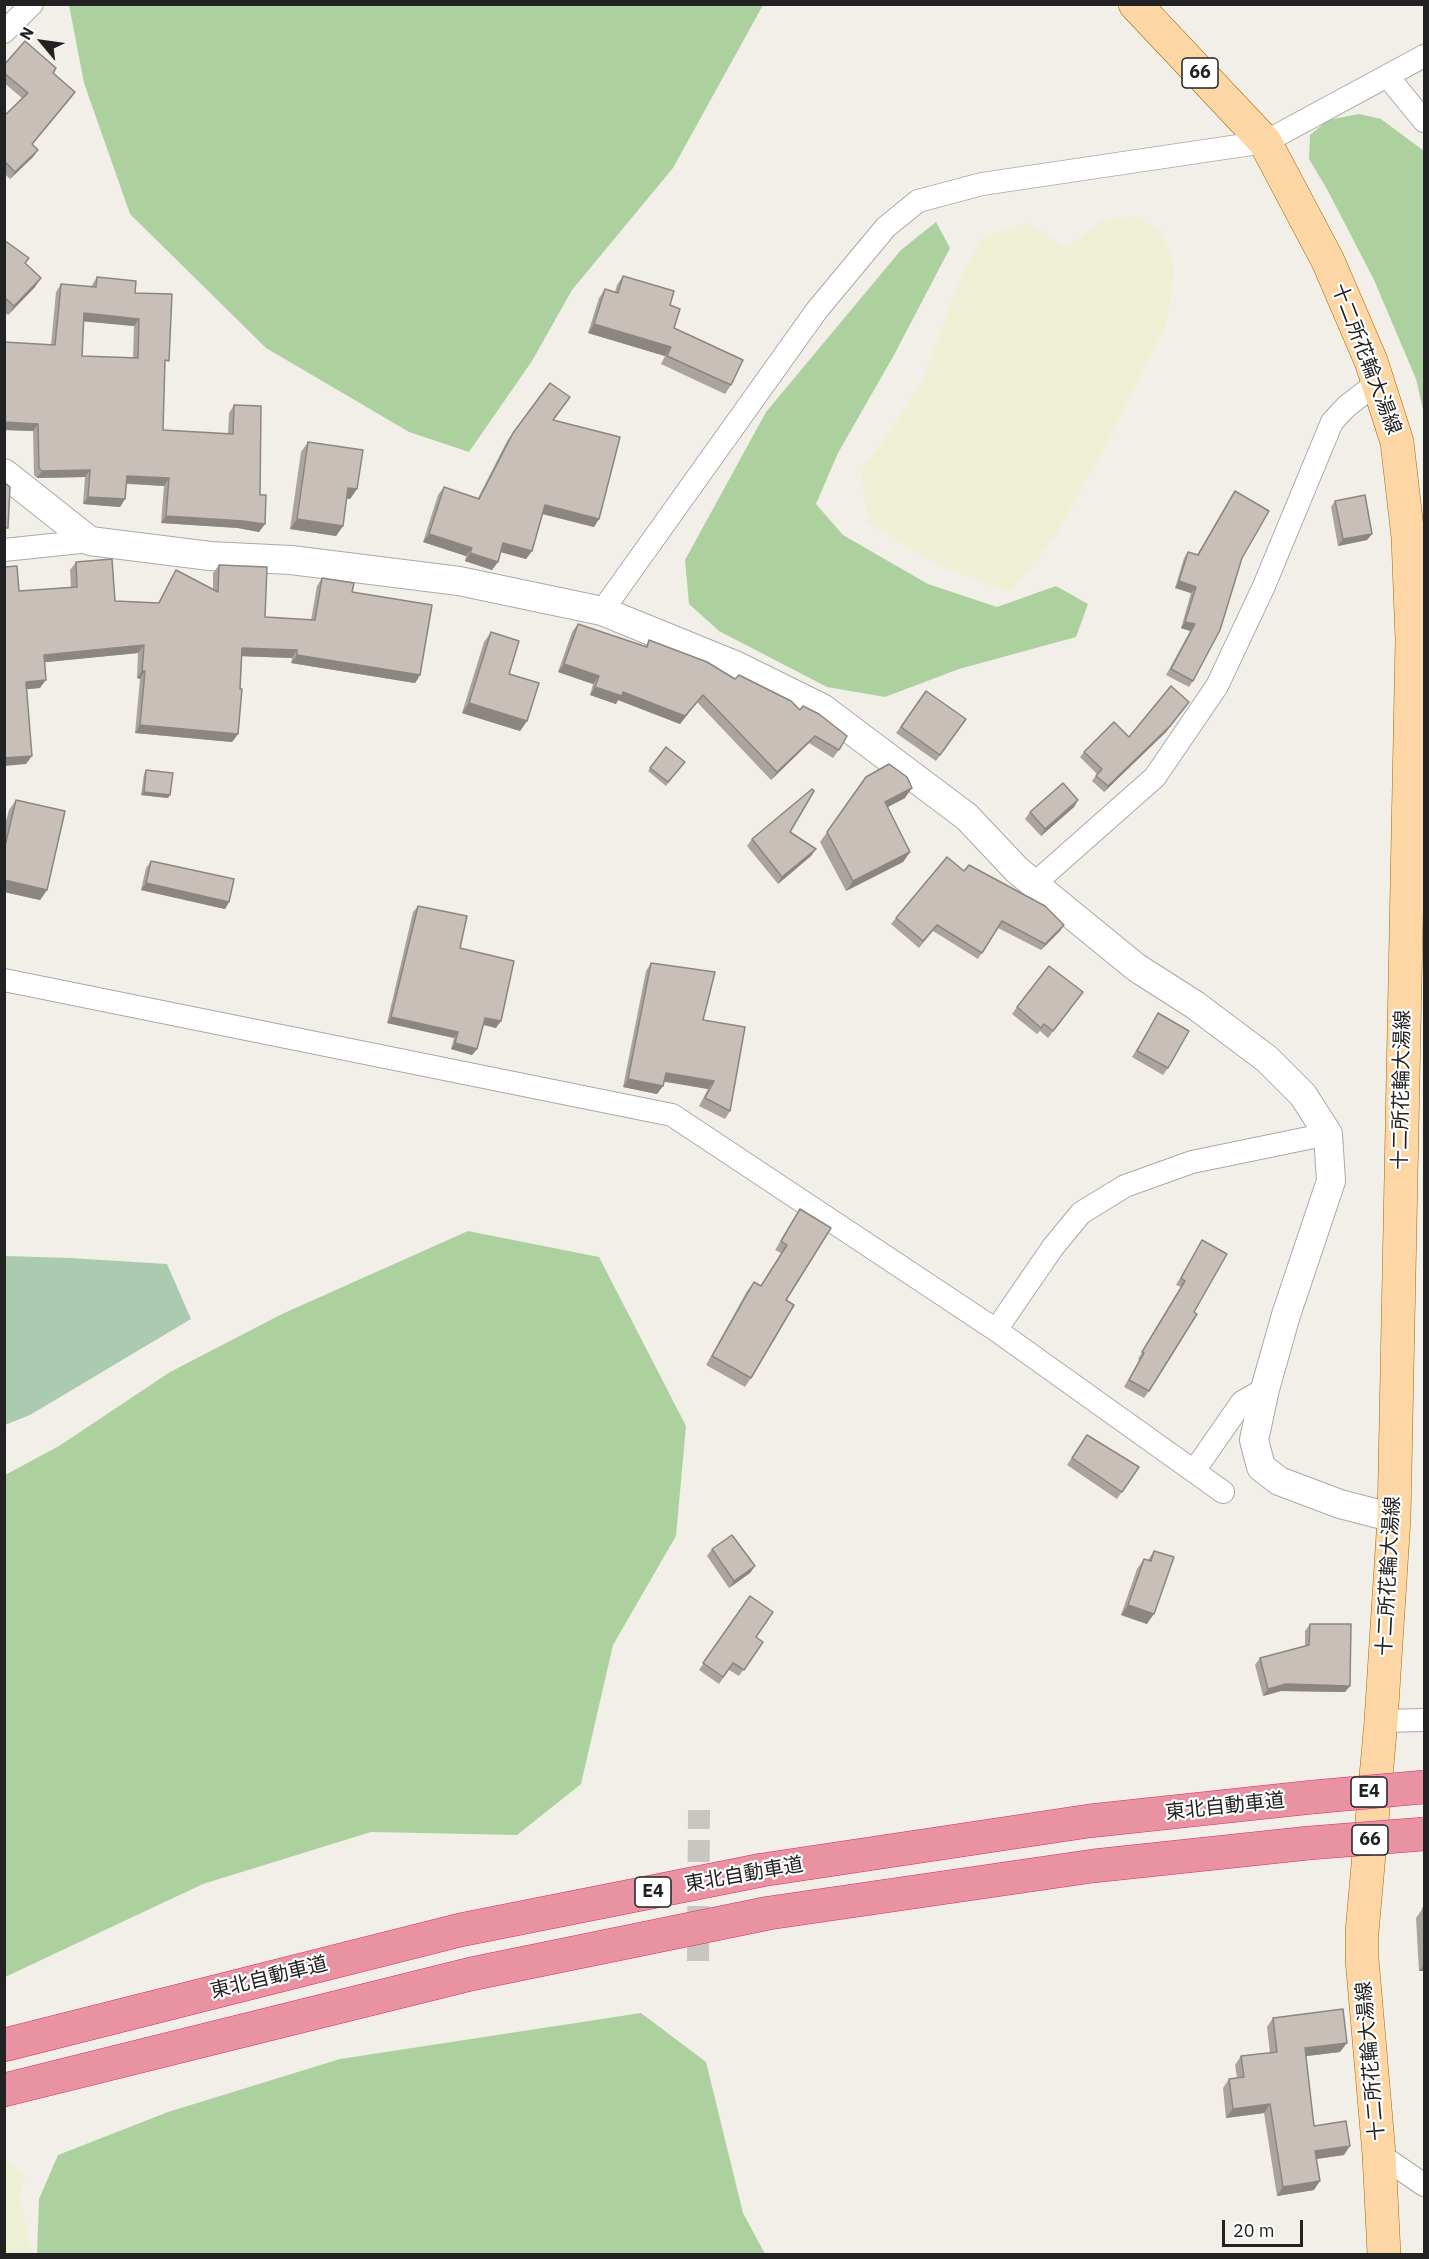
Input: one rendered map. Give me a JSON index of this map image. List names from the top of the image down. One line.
{"streets":{"highway":["E4","東北自動車道"],"main road":["66","十二所花輪大湯線"]},"scale_bar":"20 m","north":"top left"}
